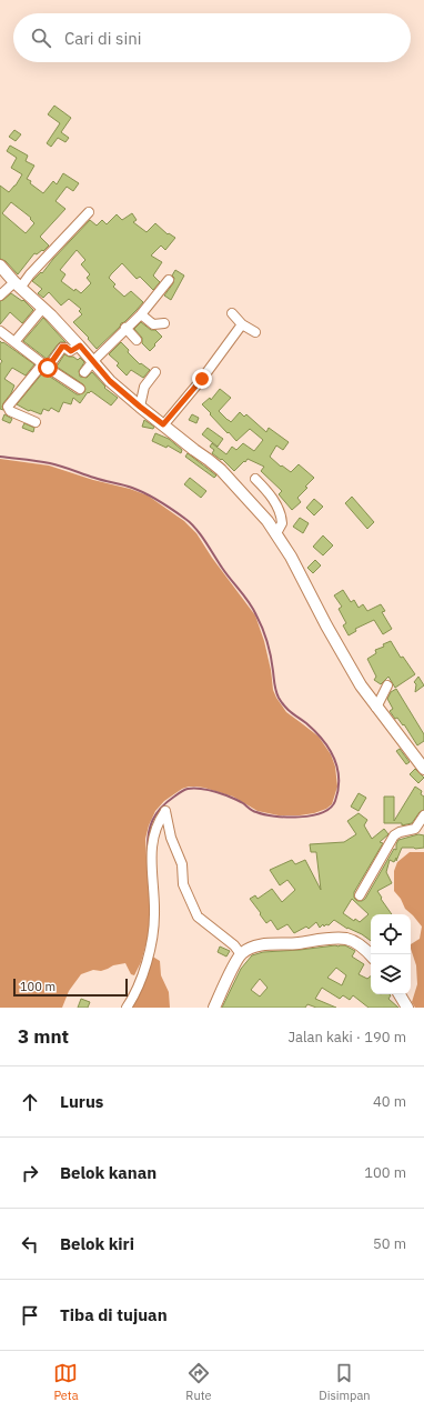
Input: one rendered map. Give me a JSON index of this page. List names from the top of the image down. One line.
{"scale_bar":"100 m","page":{"search":"Cari di sini","scale":"100 m","heading":["3 mnt","Jalan kaki · 190 m"],"list":[["Lurus","40 m"],["Belok kanan","100 m"],["Belok kiri","50 m"],"Tiba di tujuan"],"nav":["Peta","Rute","Disimpan"]}}
